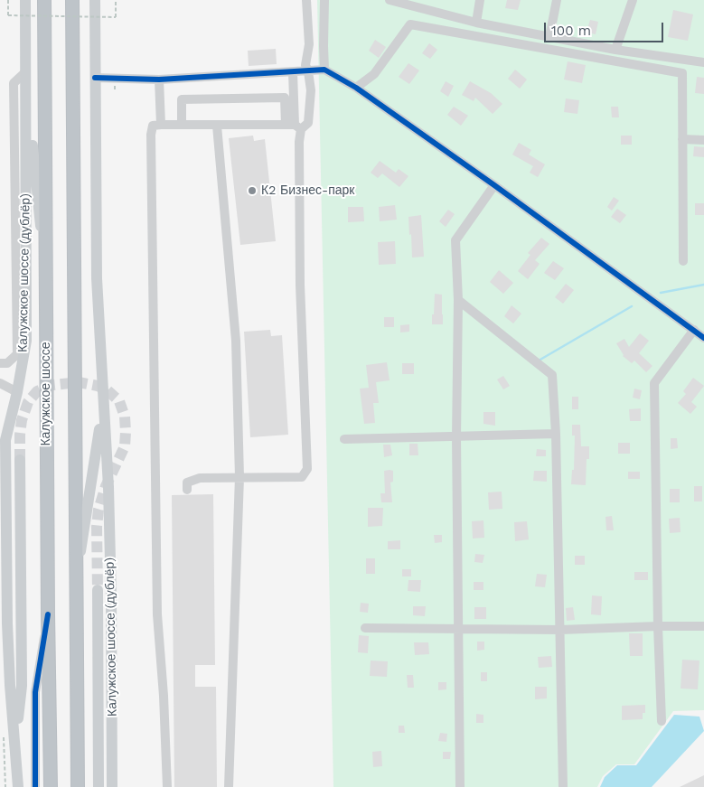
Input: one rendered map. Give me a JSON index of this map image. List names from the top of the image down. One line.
{"streets":{"highway":["Калужское шоссе"],"main road":["Калужское шоссе (дублёр)"]},"places":["К2 Бизнес-парк"],"scale_bar":"100 m"}
